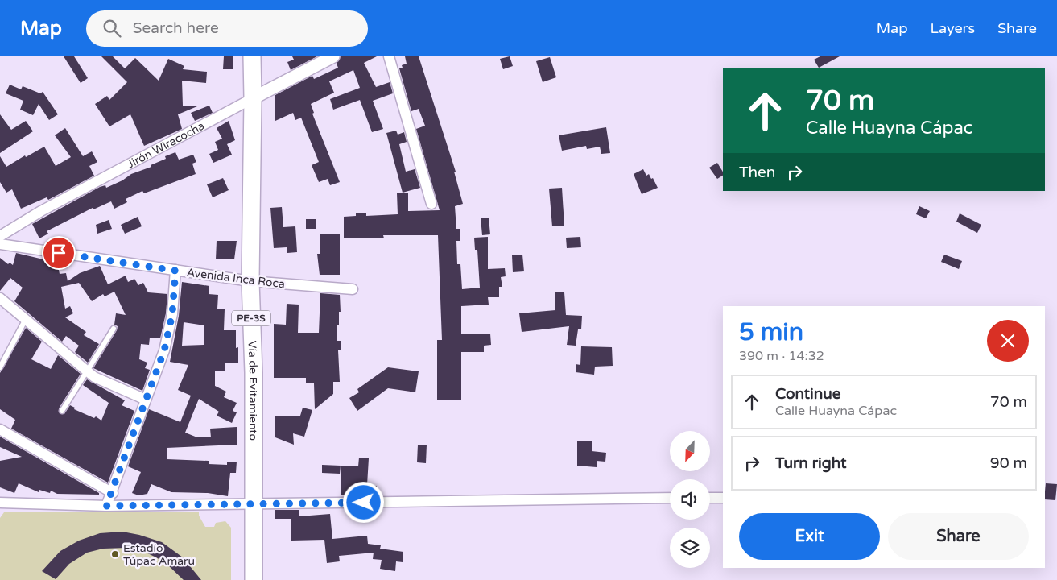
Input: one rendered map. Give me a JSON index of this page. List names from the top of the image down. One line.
{"streets":{"highway":["PE-3S","Vía de Evitamiento"],"street":["Jirón Wiracocha","Avenida Inca Roca"]},"crossings":[["Jirón Wiracocha","Vía de Evitamiento"],["Avenida Inca Roca","Vía de Evitamiento"]],"places":["Estadio Túpac Amaru"],"north":"bottom left","page":{"header":"Map","search":"Search here","nav":["Map","Layers","Share"],"turn":["70 m","Calle Huayna Cápac"],"then":"Then","heading":["5 min","390 m · 14:32"],"list":[{"name":"Continue","note":"Calle Huayna Cápac","value":"70 m"},{"name":"Turn right","value":"90 m"}],"buttons":["Exit","Share"]}}
